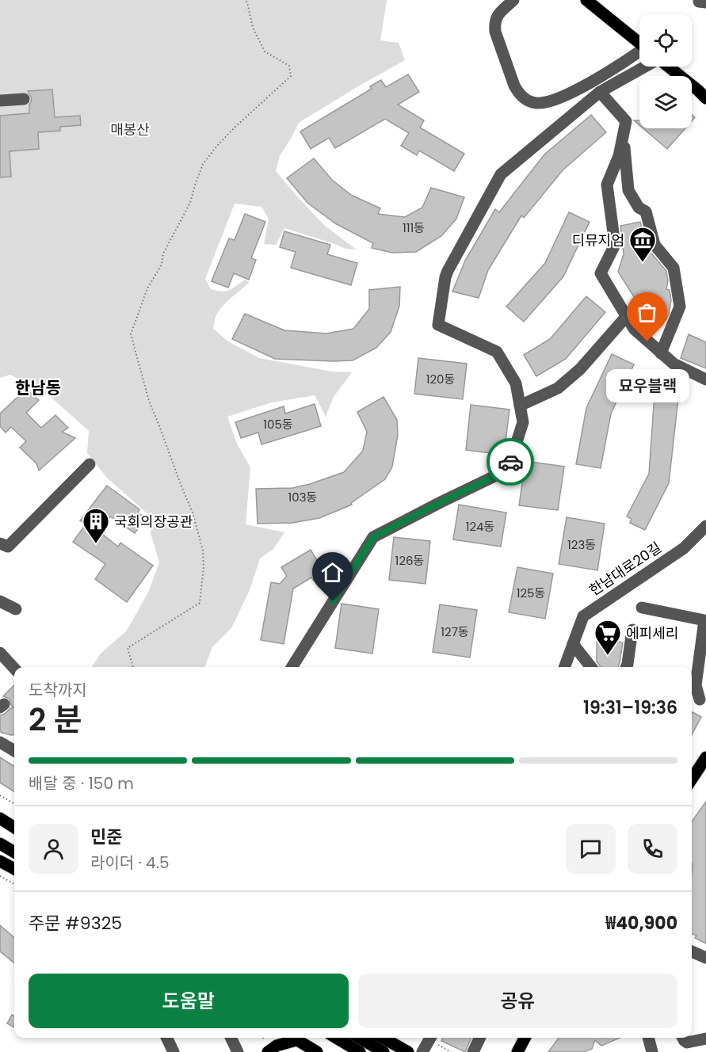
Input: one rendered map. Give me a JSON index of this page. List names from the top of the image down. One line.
{"streets":{"street":["한남대로20길"]},"districts":["한남동"],"parks":["매봉산"],"places":{"museum":["디뮤지엄"],"other":["묘우블랙"],"building":["국회의장공관"],"supermarket":["에피세리"]},"house_numbers":["111동","120동","105동","103동","124동","123동","126동","125동","127동"],"page":{"bubble":"묘우블랙","heading":["2 분","도착까지","19:31–19:36"],"panel":["민준","라이더 · 4.5","주문 #9325","₩40,900"],"bar":"배달 중 · 150 m","buttons":["도움말","공유"]}}
